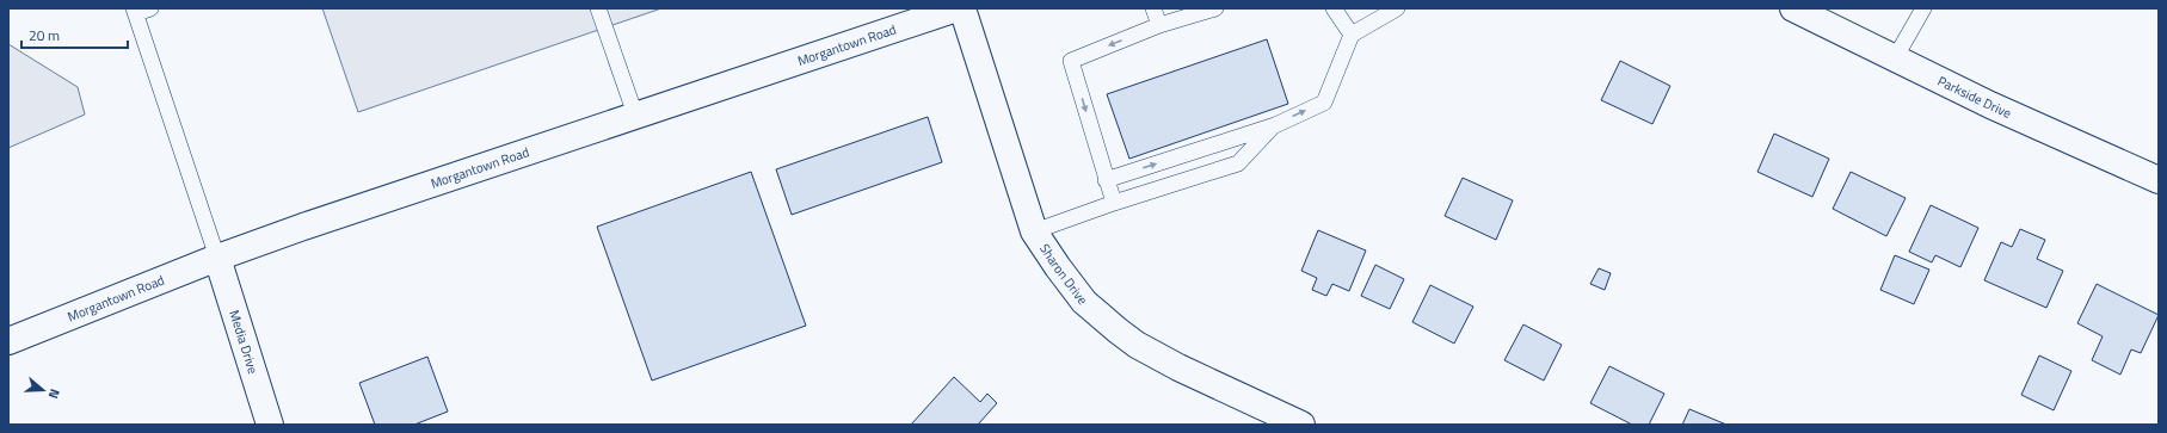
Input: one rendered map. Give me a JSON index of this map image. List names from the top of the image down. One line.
{"streets":{"street":["Morgantown Road","Parkside Drive","Sharon Drive","Media Drive"]},"crossings":[["Morgantown Road","Media Drive"]],"scale_bar":"20 m","north":"right"}
